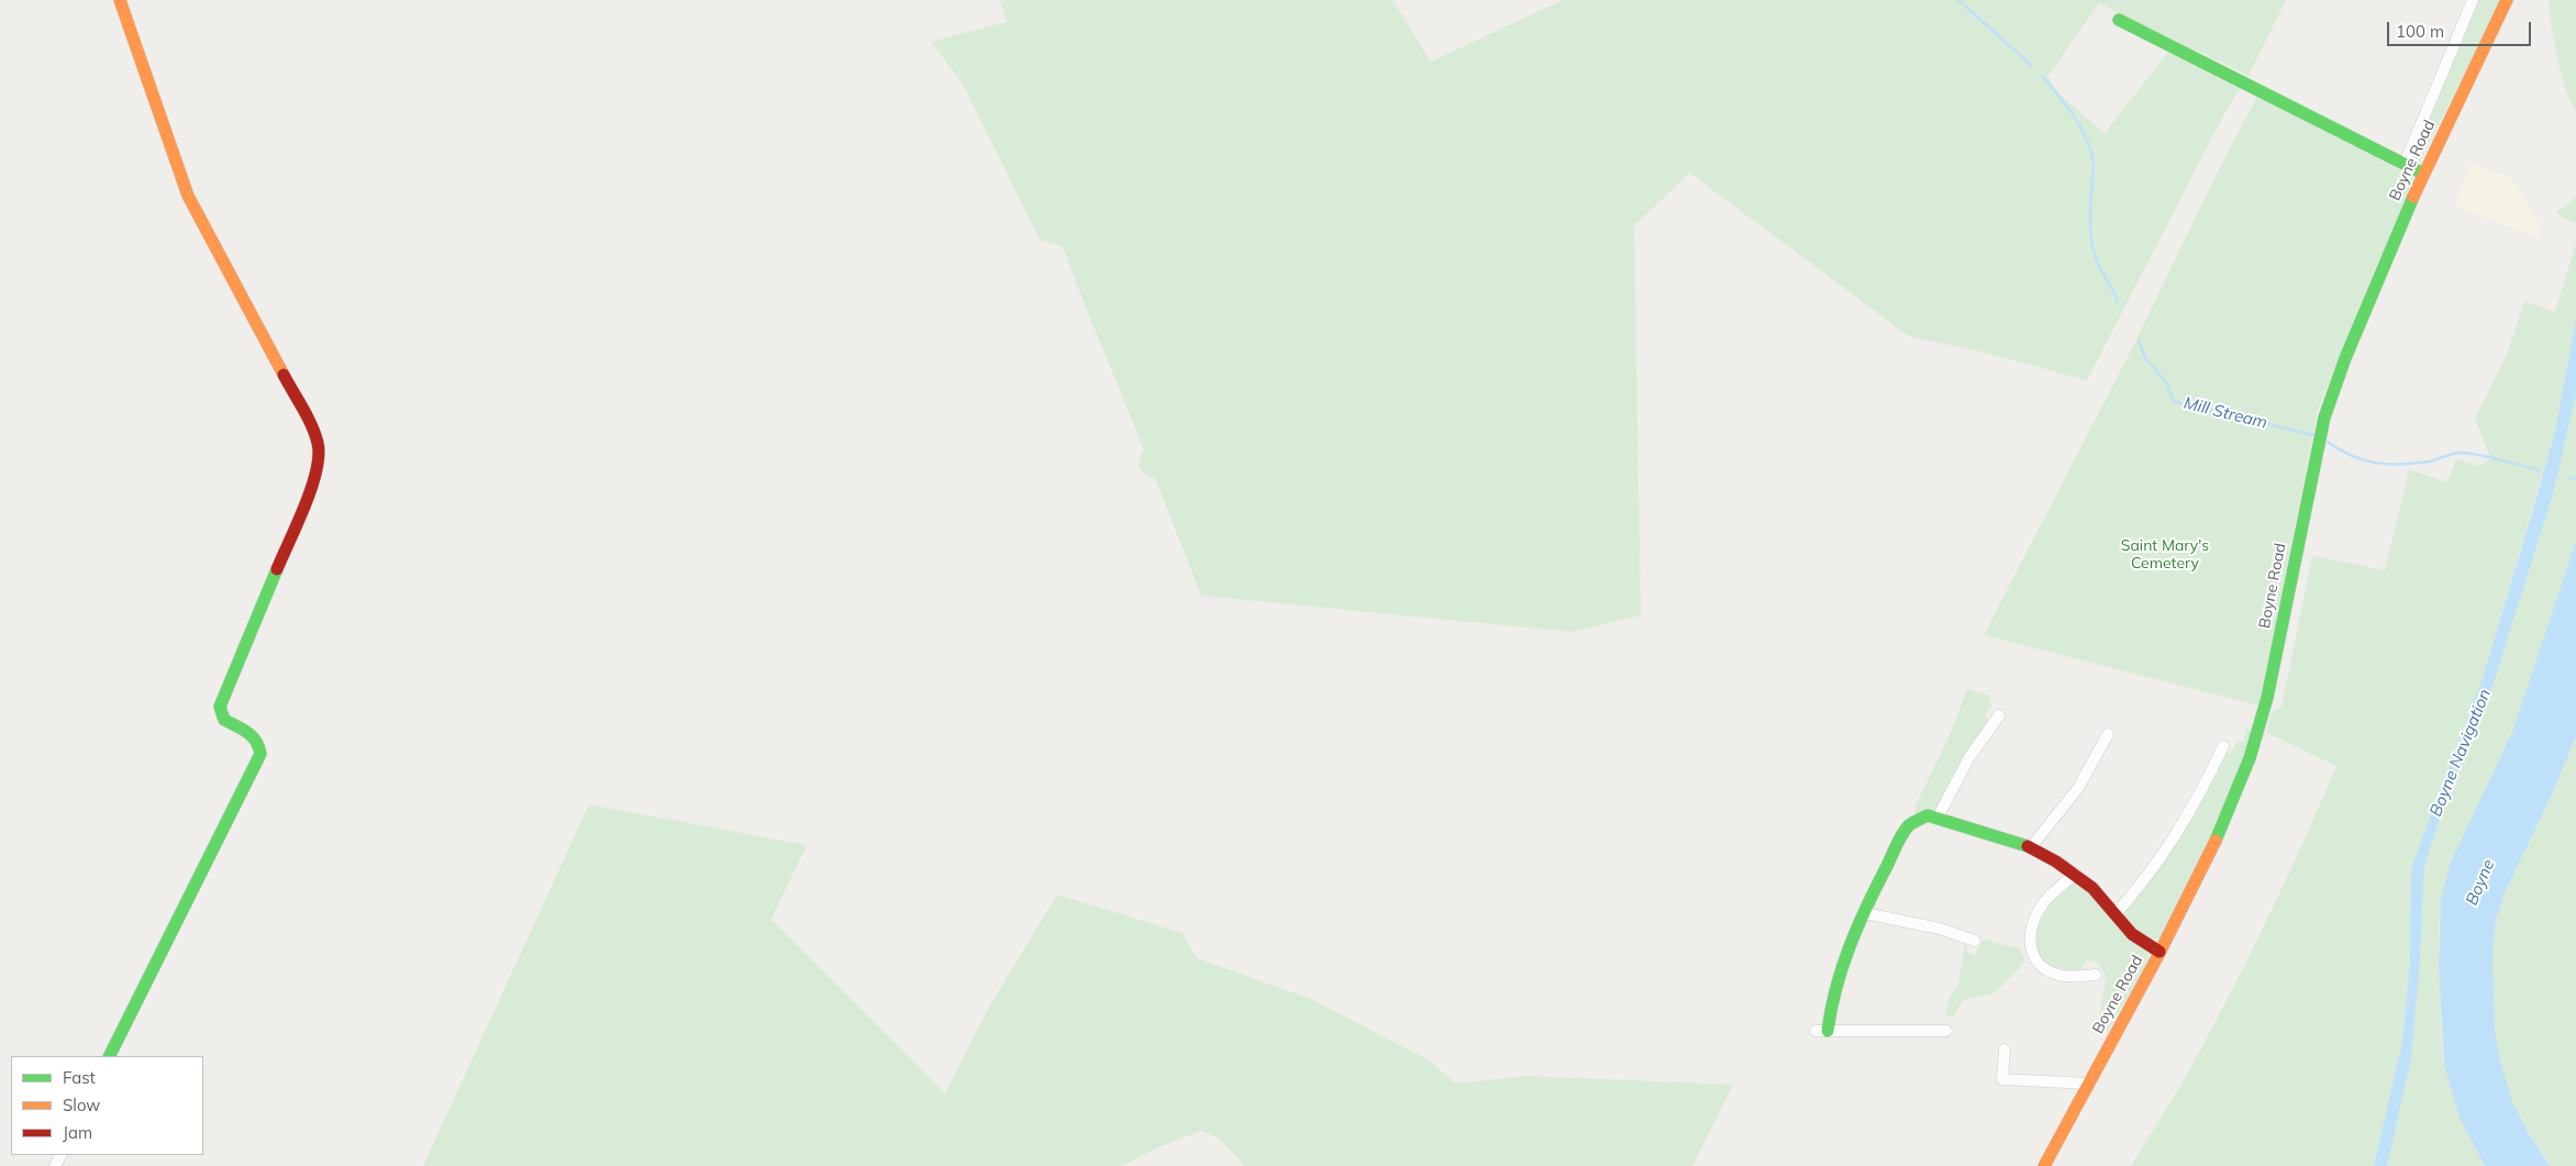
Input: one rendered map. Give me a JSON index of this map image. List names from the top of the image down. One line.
{"streets":{"street":["Boyne Road"]},"water":["Mill Stream","Boyne Navigation","Boyne"],"parks":["Saint Mary's Cemetery"],"legend":["Fast","Slow","Jam"],"scale_bar":"100 m"}
